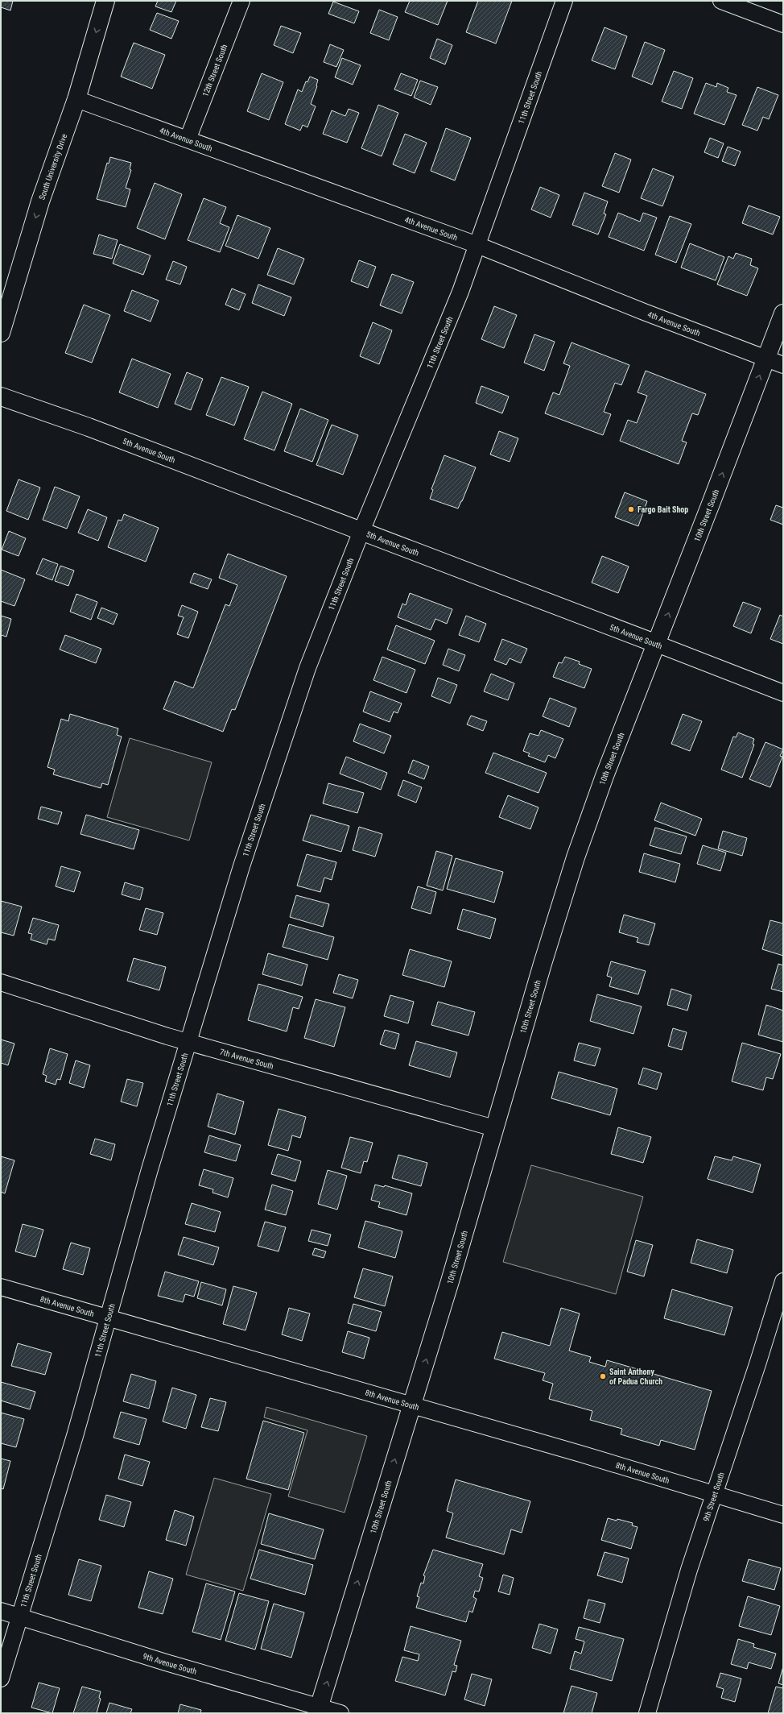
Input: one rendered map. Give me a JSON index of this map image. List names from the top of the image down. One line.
{"streets":{"main road":["South University Drive","5th Avenue South","10th Street South"],"street":["12th Street South","11th Street South","4th Avenue South","7th Avenue South","8th Avenue South","9th Street South","9th Avenue South"]},"crossings":[["12th Street South","4th Avenue South"],["11th Street South","4th Avenue South"],["11th Street South","5th Avenue South"],["11th Street South","7th Avenue South"],["11th Street South","8th Avenue South"],["11th Street South","9th Avenue South"],["4th Avenue South","South University Drive"],["4th Avenue South","10th Street South"],["5th Avenue South","10th Street South"],["10th Street South","7th Avenue South"],["10th Street South","8th Avenue South"],["10th Street South","9th Avenue South"],["8th Avenue South","9th Street South"]],"one_way":["South University Drive","10th Street South"],"places":["Fargo Bait Shop","Saint Anthony of Padua Church"]}
